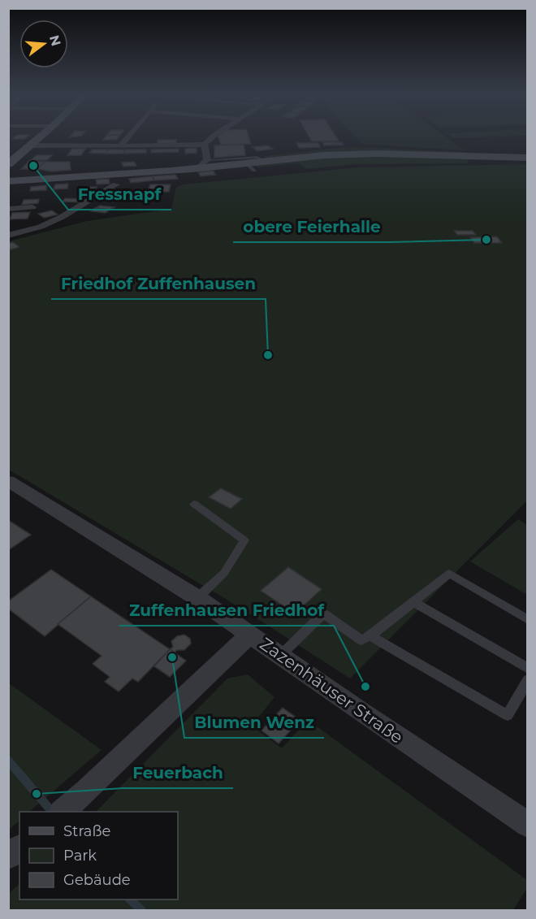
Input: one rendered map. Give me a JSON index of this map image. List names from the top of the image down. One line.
{"streets":{"street":["Zazenhäuser Straße"]},"places":["Fressnapf","obere Feierhalle","Friedhof Zuffenhausen","Blumen Wenz","Zuffenhausen Friedhof","Feuerbach"],"legend":["Straße","Park","Gebäude"],"north":"right"}
